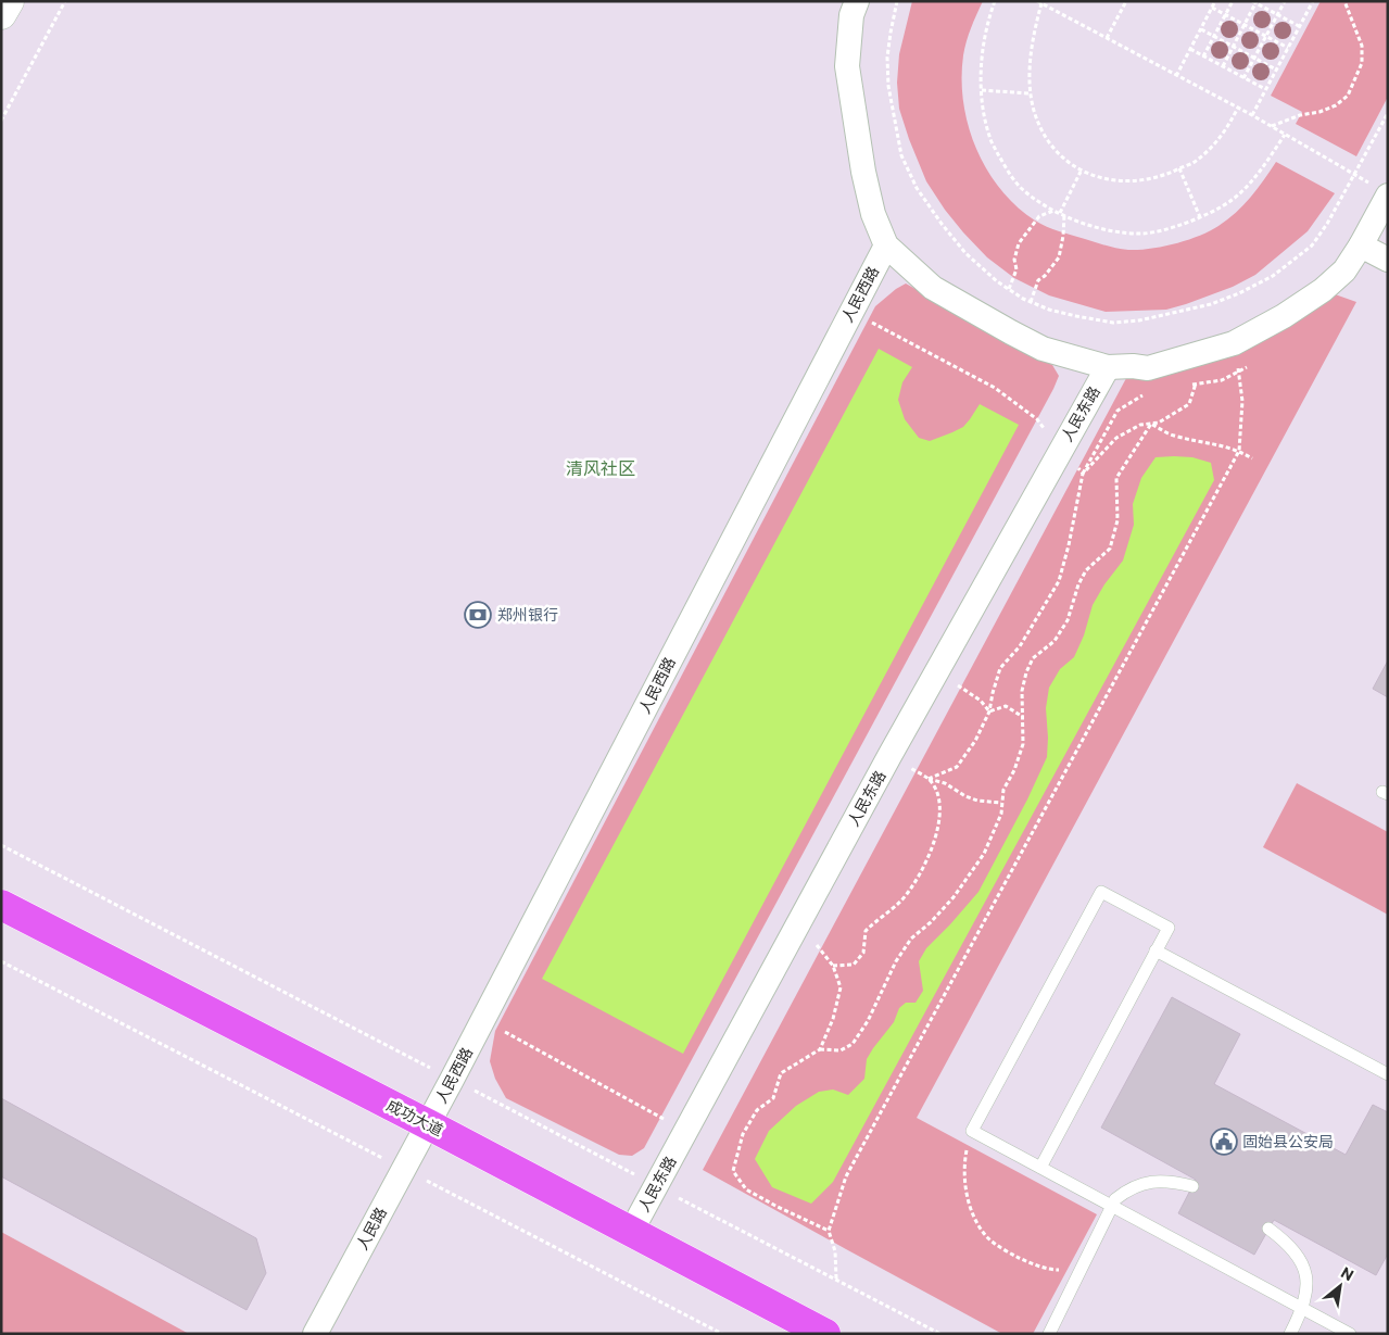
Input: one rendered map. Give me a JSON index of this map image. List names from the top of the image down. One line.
{"streets":{"main road":["成功大道"],"street":["人民西路","人民东路","人民路"]},"crossings":[["人民西路","成功大道"],["人民西路","人民路"],["人民东路","成功大道"],["成功大道","人民路"]],"districts":["清风社区"],"places":{"bank":["郑州银行"],"public building":["固始县公安局"]},"north":"top right"}
